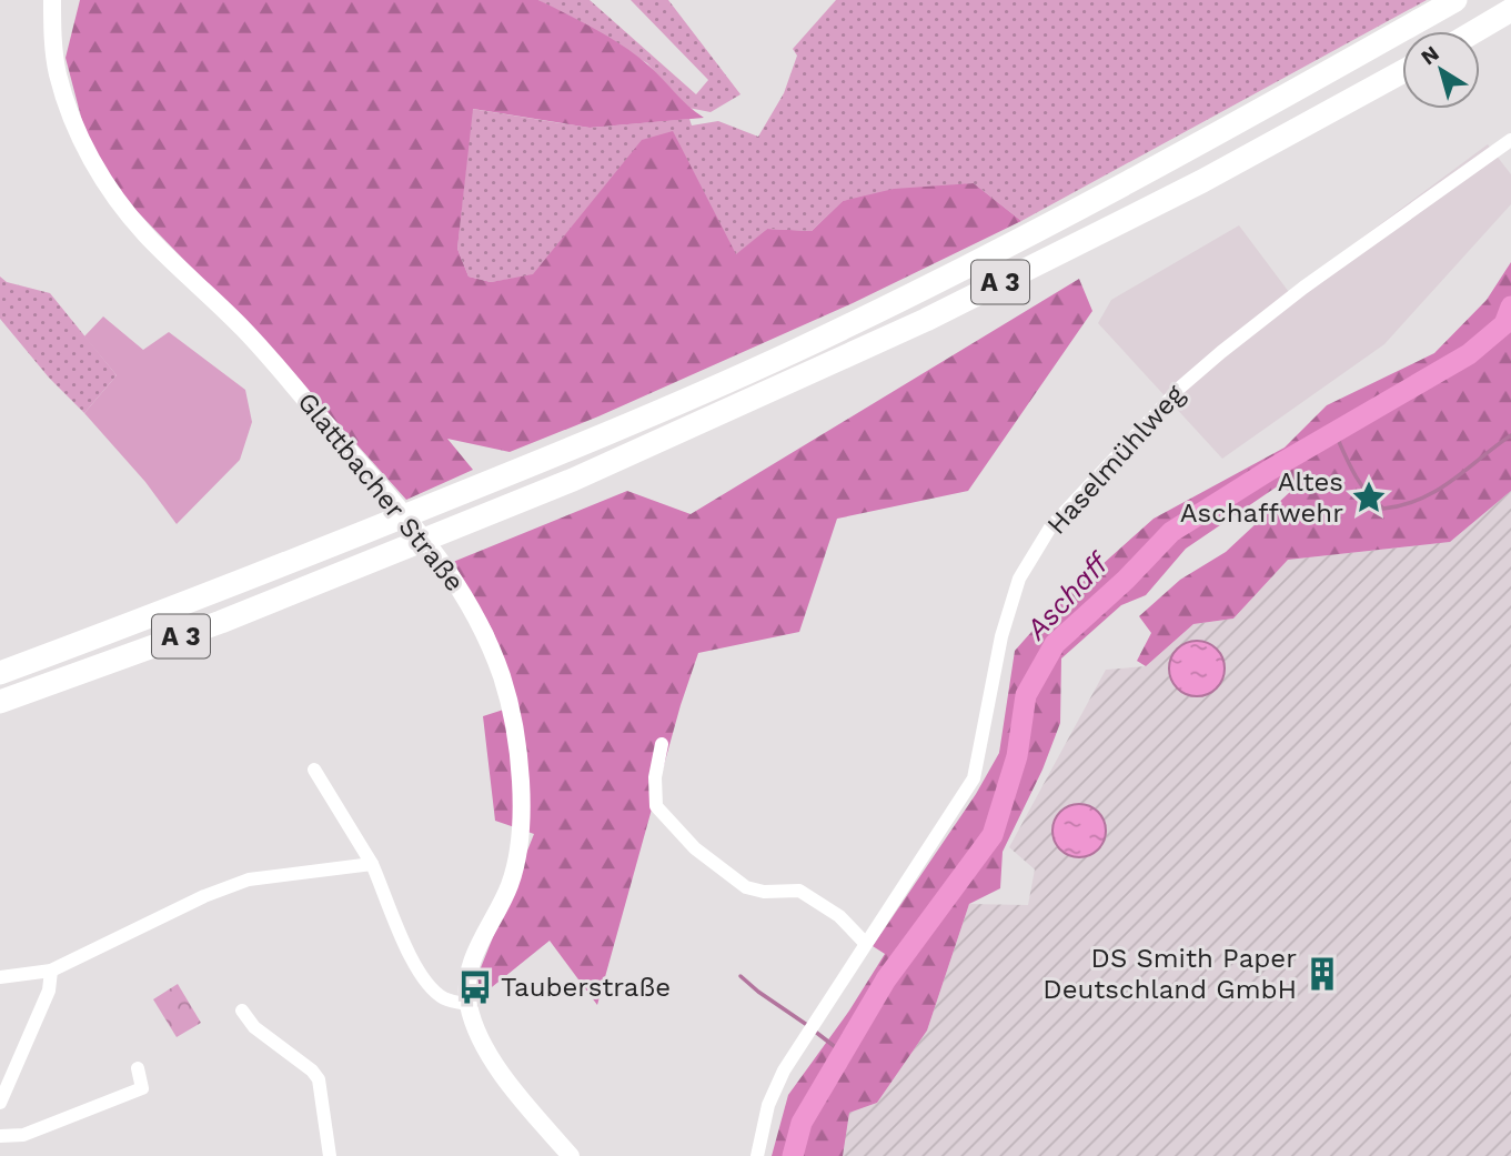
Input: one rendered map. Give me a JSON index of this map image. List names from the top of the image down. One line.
{"streets":{"highway":["A 3"],"street":["Haselmühlweg","Glattbacher Straße"]},"water":["Aschaff"],"places":{"place":["Altes Aschaffwehr"],"building":["DS Smith Paper Deutschland GmbH"],"bus stop":["Tauberstraße"]},"north":"top left"}
